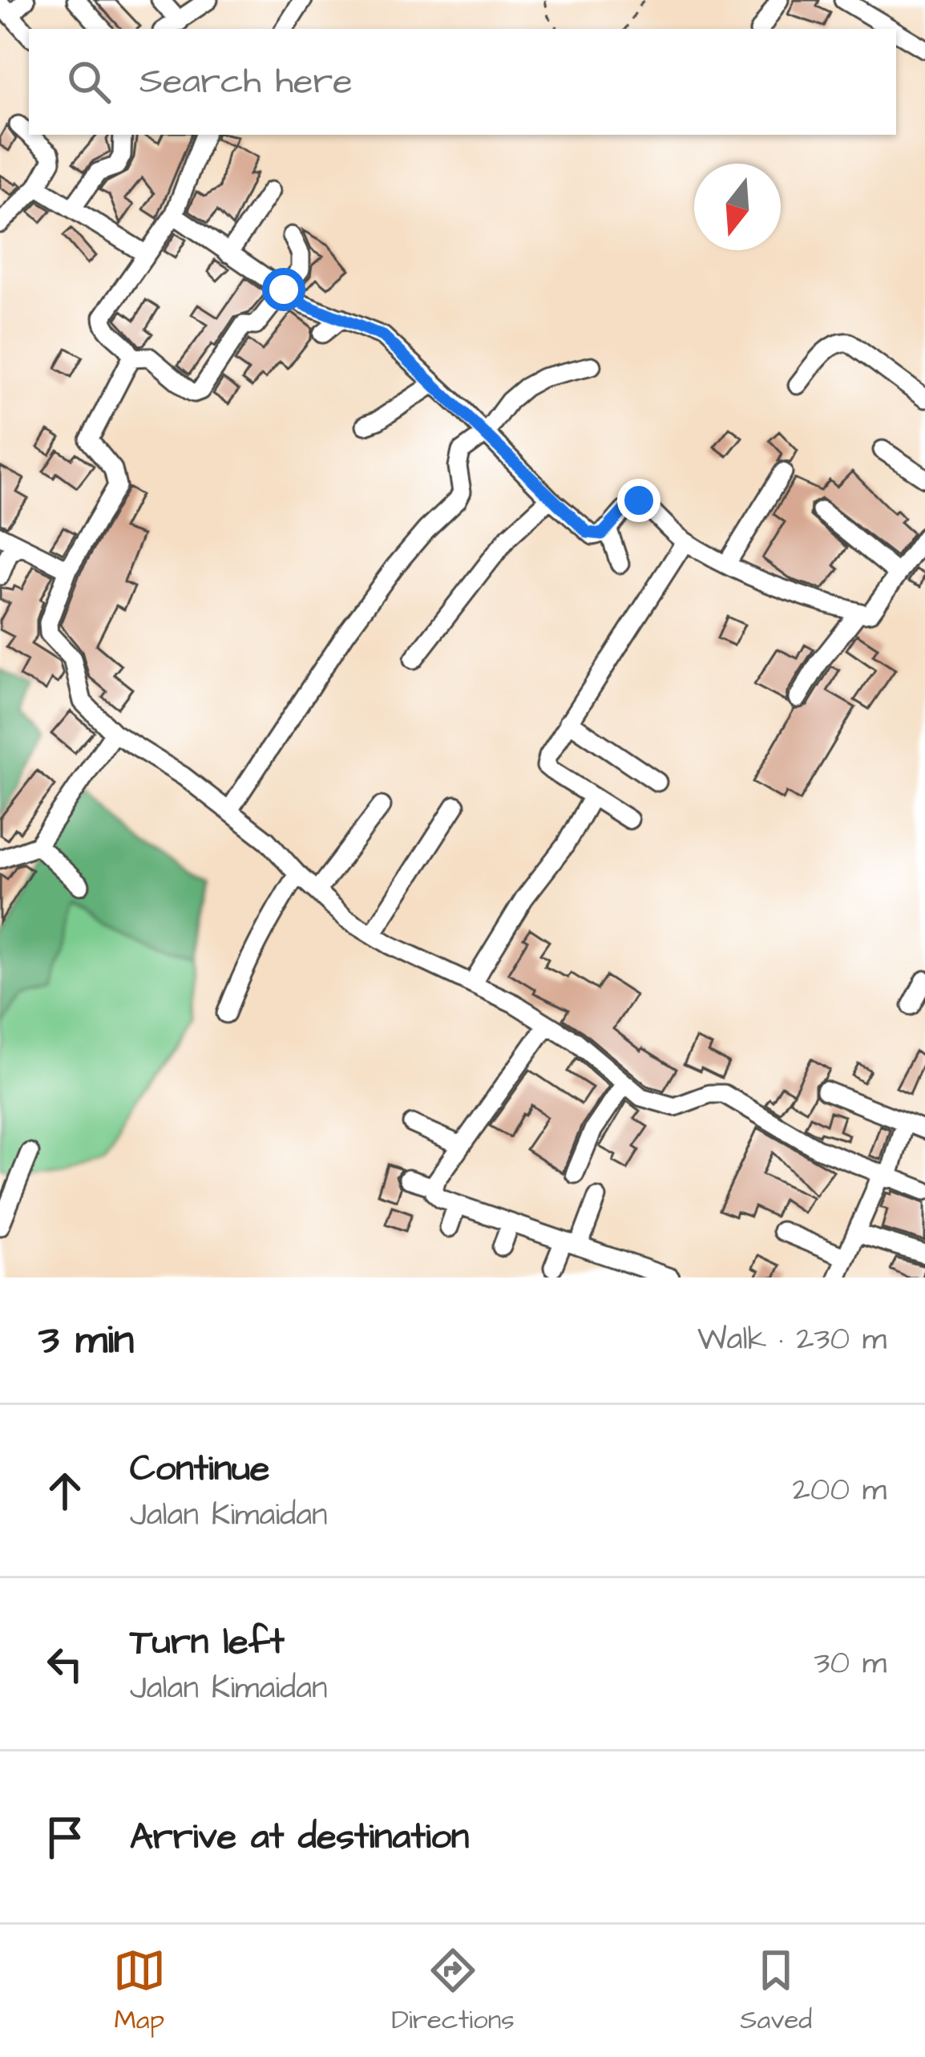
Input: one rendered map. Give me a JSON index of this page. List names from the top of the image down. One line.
{"north":"bottom","page":{"search":"Search here","heading":["3 min","Walk · 230 m"],"list":[["Continue","Jalan Kimaidan","200 m"],["Turn left","Jalan Kimaidan","30 m"],"Arrive at destination"],"nav":["Map","Directions","Saved"]}}
